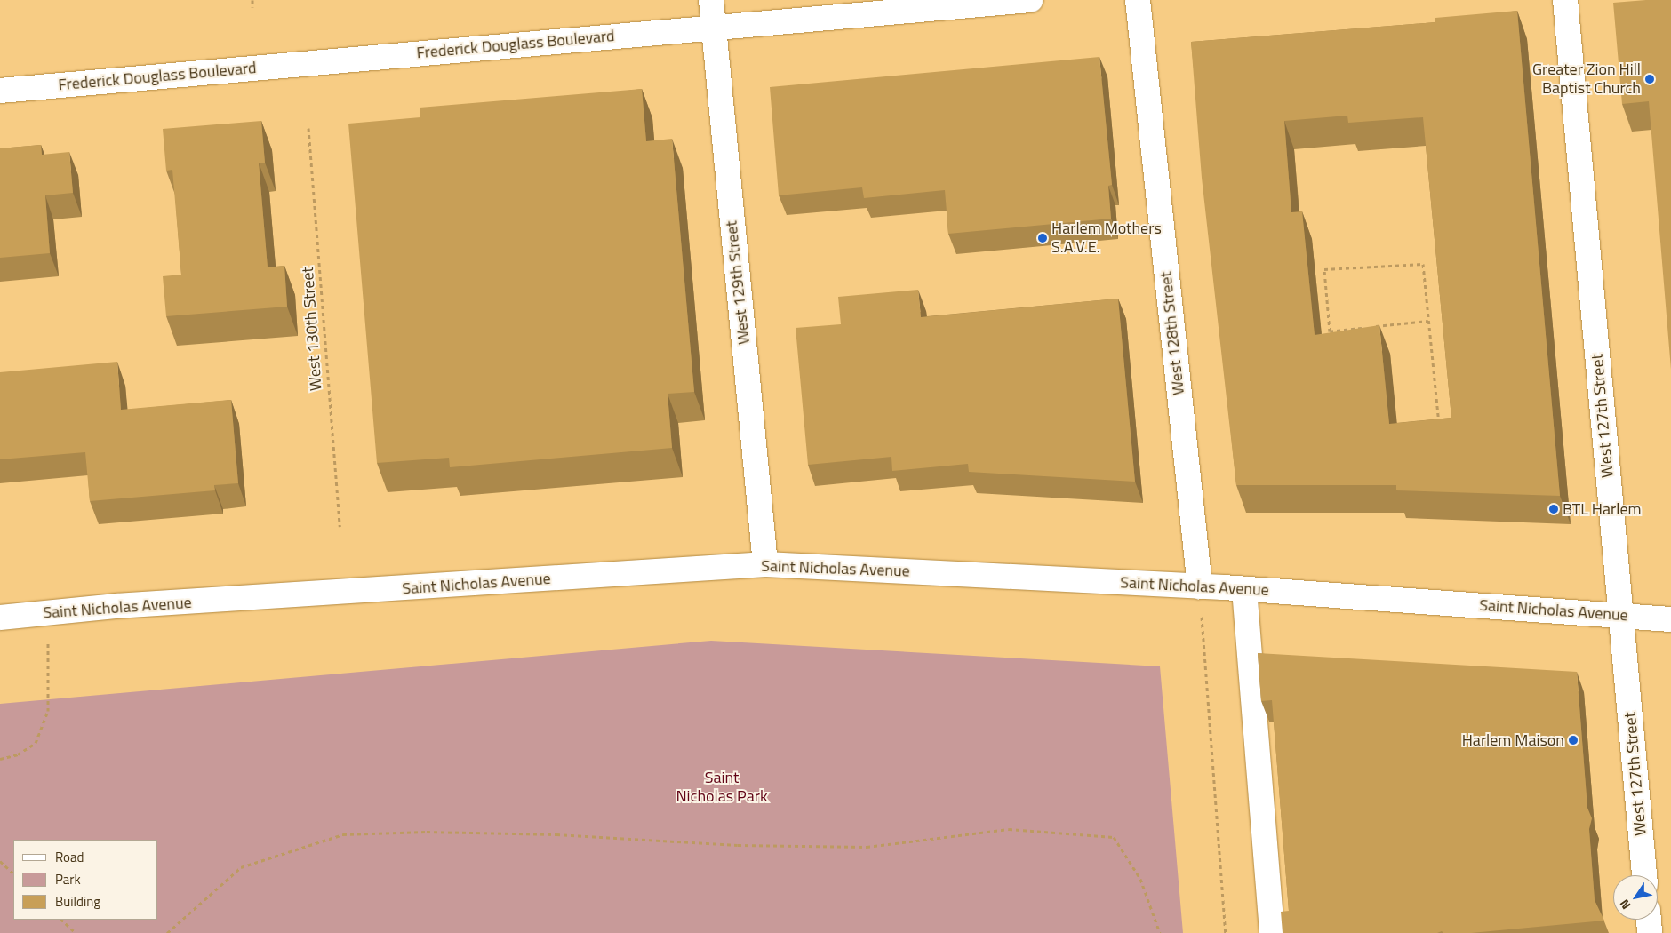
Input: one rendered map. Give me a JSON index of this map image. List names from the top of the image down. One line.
{"streets":{"main road":["Frederick Douglass Boulevard","West 129th Street","West 128th Street","West 127th Street","Saint Nicholas Avenue"],"path":["West 130th Street"]},"crossings":[["Frederick Douglass Boulevard","West 129th Street"],["West 129th Street","Saint Nicholas Avenue"],["West 128th Street","Saint Nicholas Avenue"],["West 127th Street","Saint Nicholas Avenue"]],"parks":["Saint Nicholas Park"],"places":["Greater Zion Hill Baptist Church","Harlem Mothers S.A.V.E.","BTL Harlem","Harlem Maison"],"legend":["Road","Park","Building"],"north":"bottom left"}
